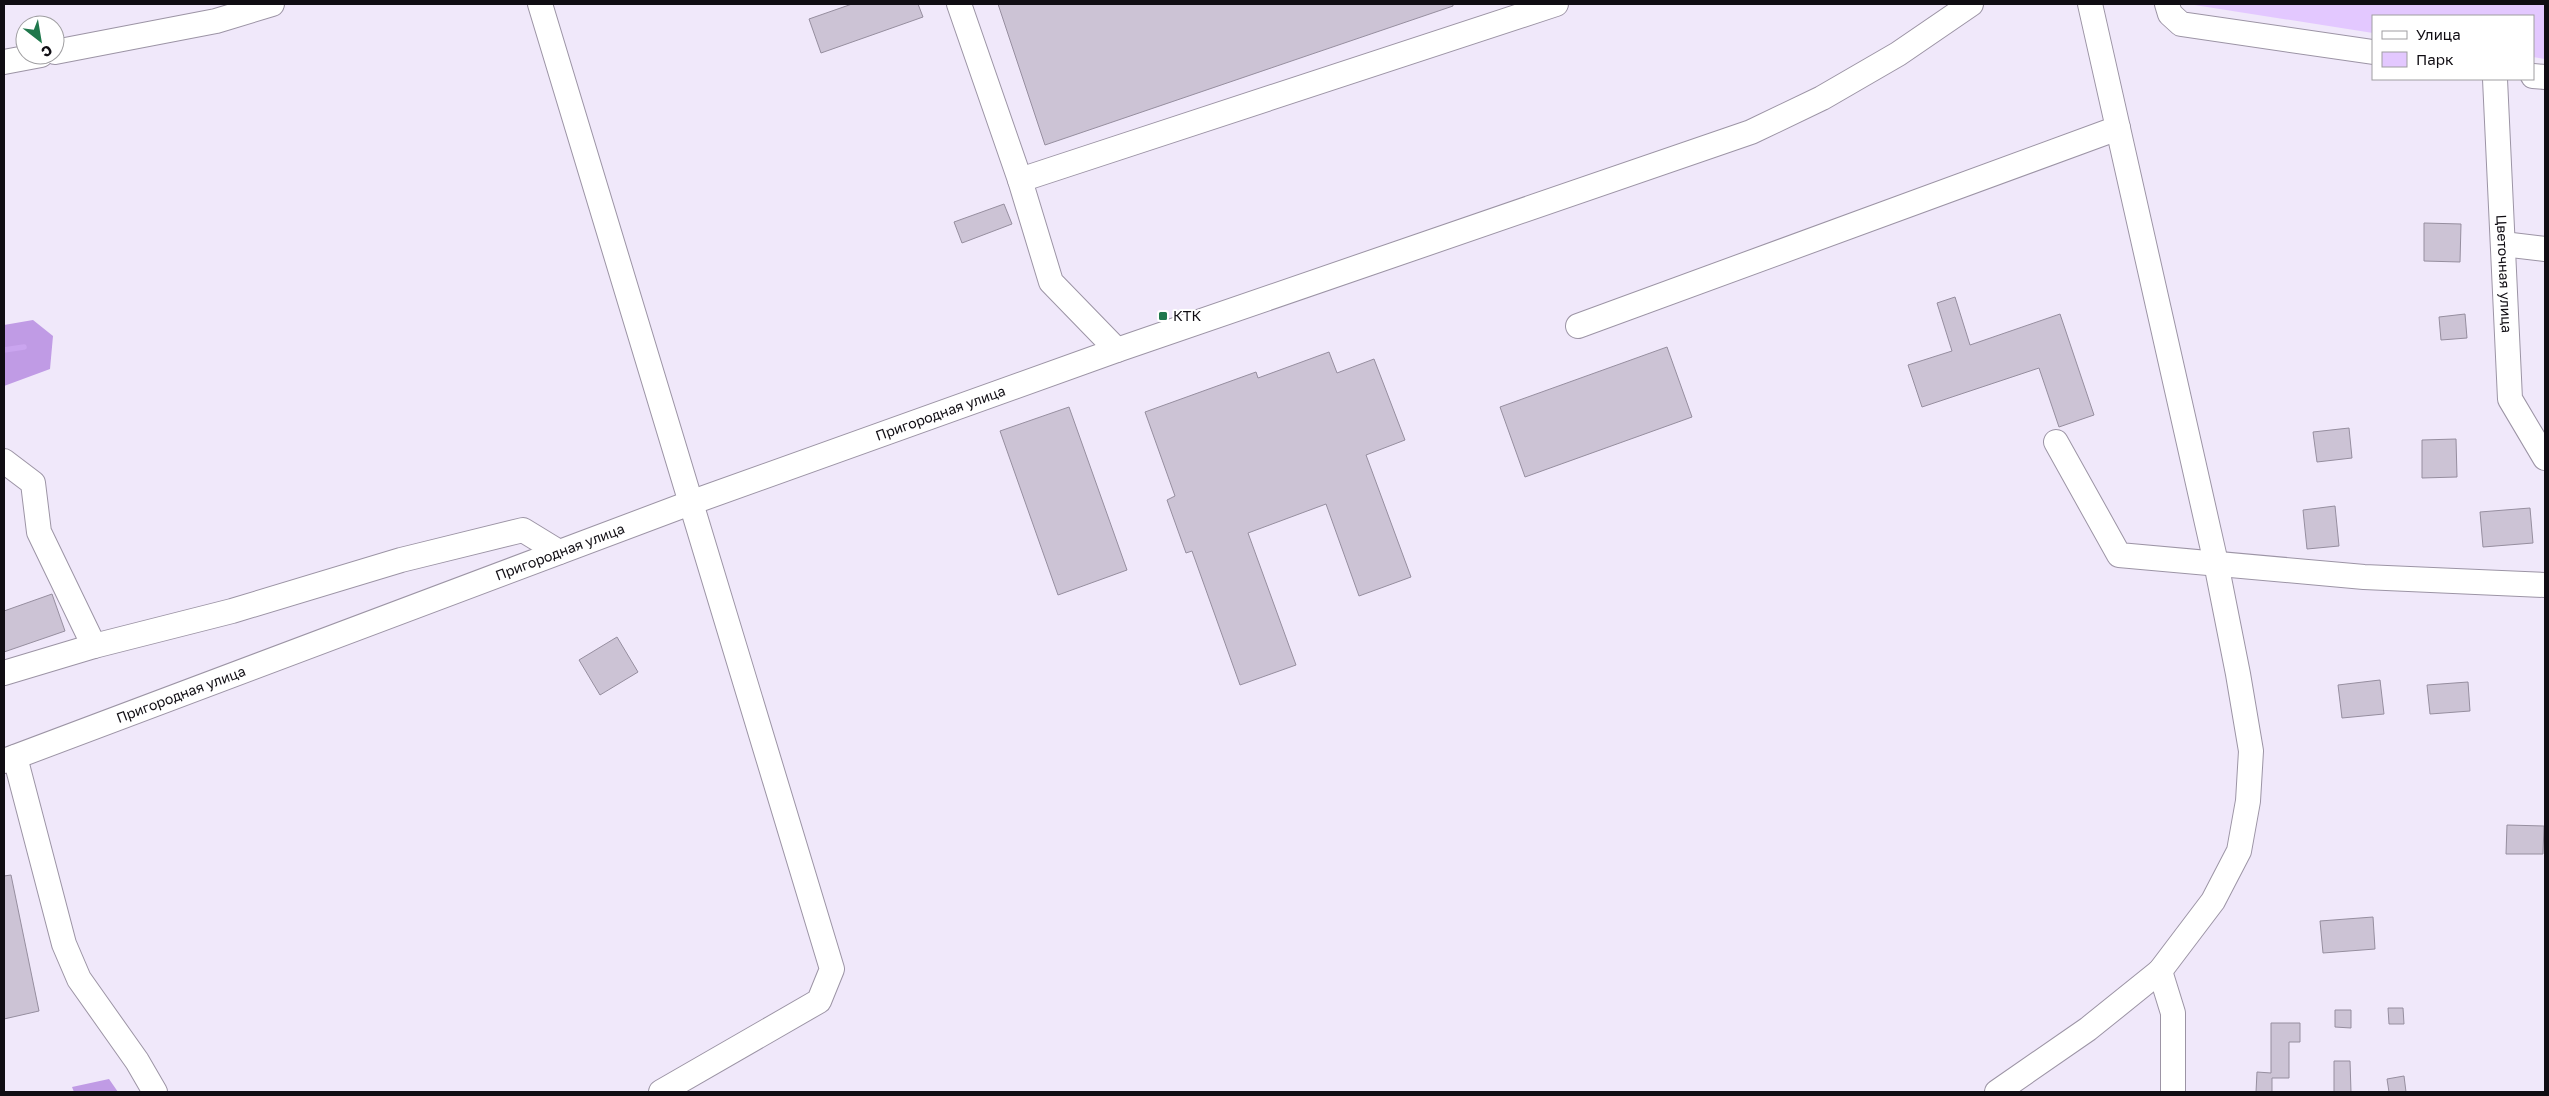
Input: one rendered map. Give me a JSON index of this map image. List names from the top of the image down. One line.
{"streets":{"street":["Цветочная улица","Пригородная улица"]},"places":{"transit":["КТК"]},"legend":["Улица","Парк"],"north":"bottom right"}
